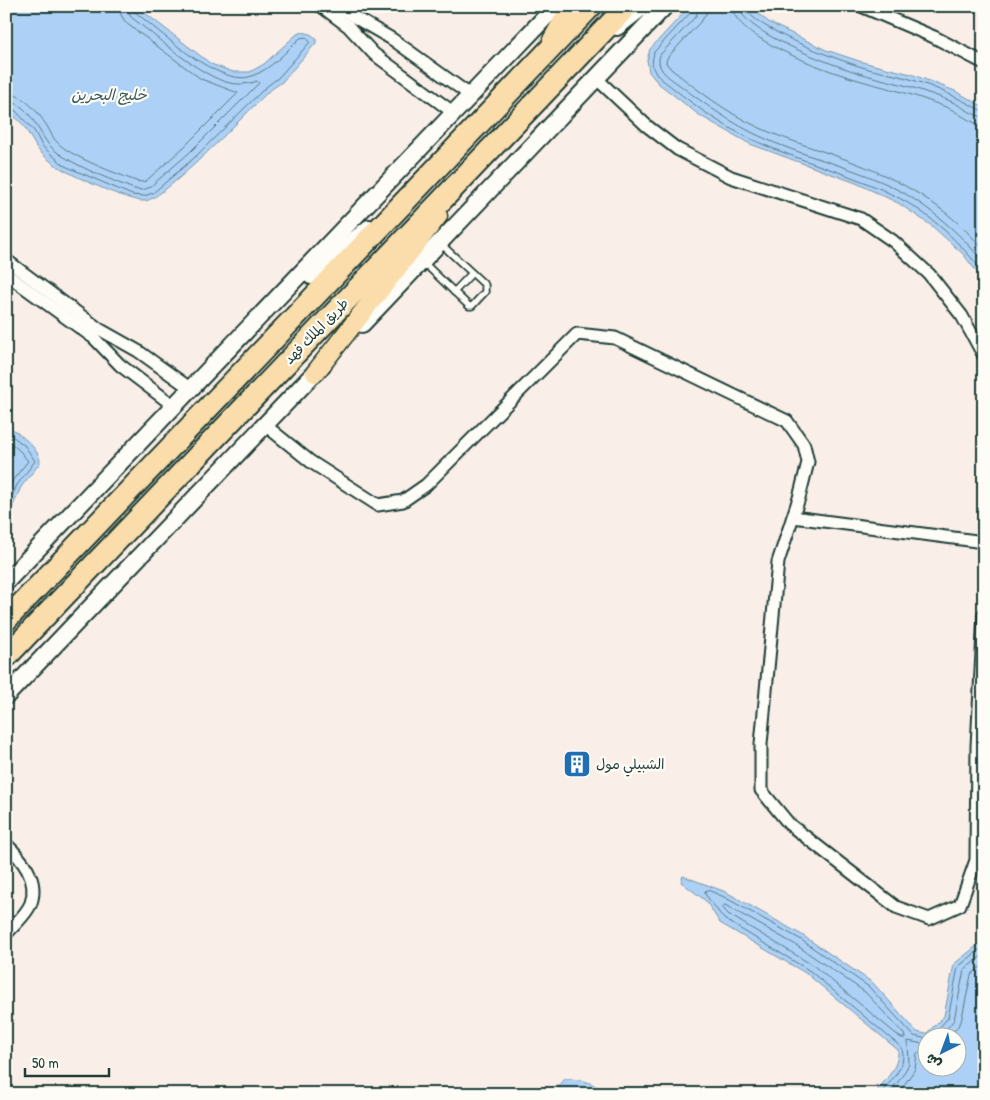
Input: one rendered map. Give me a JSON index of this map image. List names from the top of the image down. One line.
{"streets":{"highway":["طريق الملك فهد"]},"water":["خليج البحرين"],"places":{"building":["الشبيلي مول"]},"scale_bar":"50 m","north":"bottom left"}
